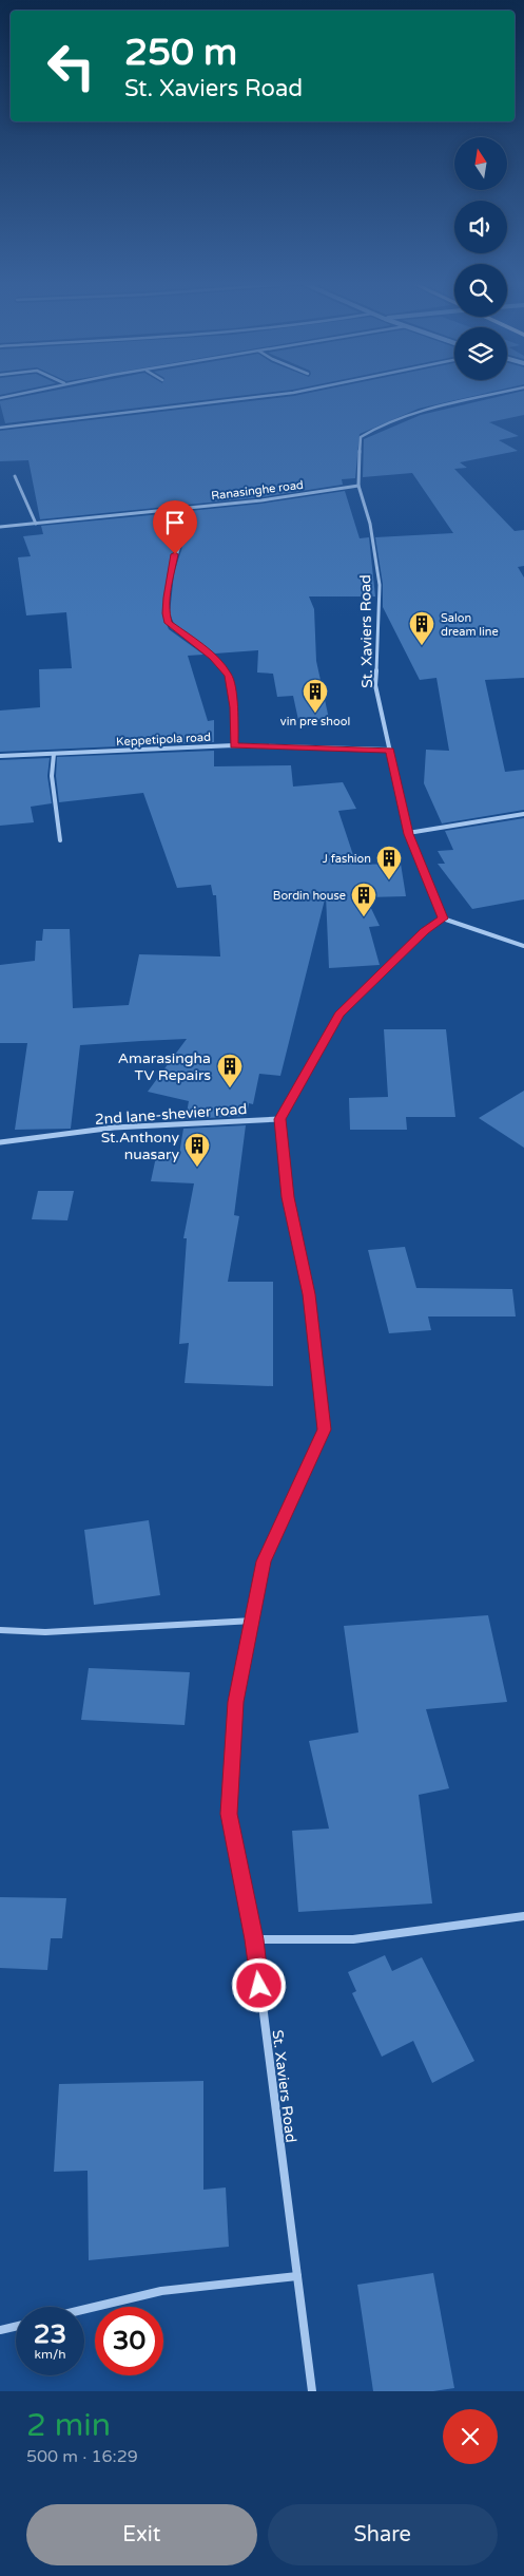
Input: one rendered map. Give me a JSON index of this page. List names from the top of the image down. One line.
{"streets":{"street":["Ranasinghe road","St. Xaviers Road","Keppetipola road","2nd lane-shevier road"]},"crossings":[["Ranasinghe road","St. Xaviers Road"],["St. Xaviers Road","Keppetipola road"],["St. Xaviers Road","2nd lane-shevier road"]],"places":{"building":["Salon dream line","vin pre shool","J fashion","Bordin house","Amarasingha TV Repairs","St.Anthony nuasary"]},"north":"top","page":{"turn":["250 m","St. Xaviers Road"],"speed":"23 km/h","limit":"30","heading":["2 min","500 m · 16:29"],"buttons":["Exit","Share"]}}
